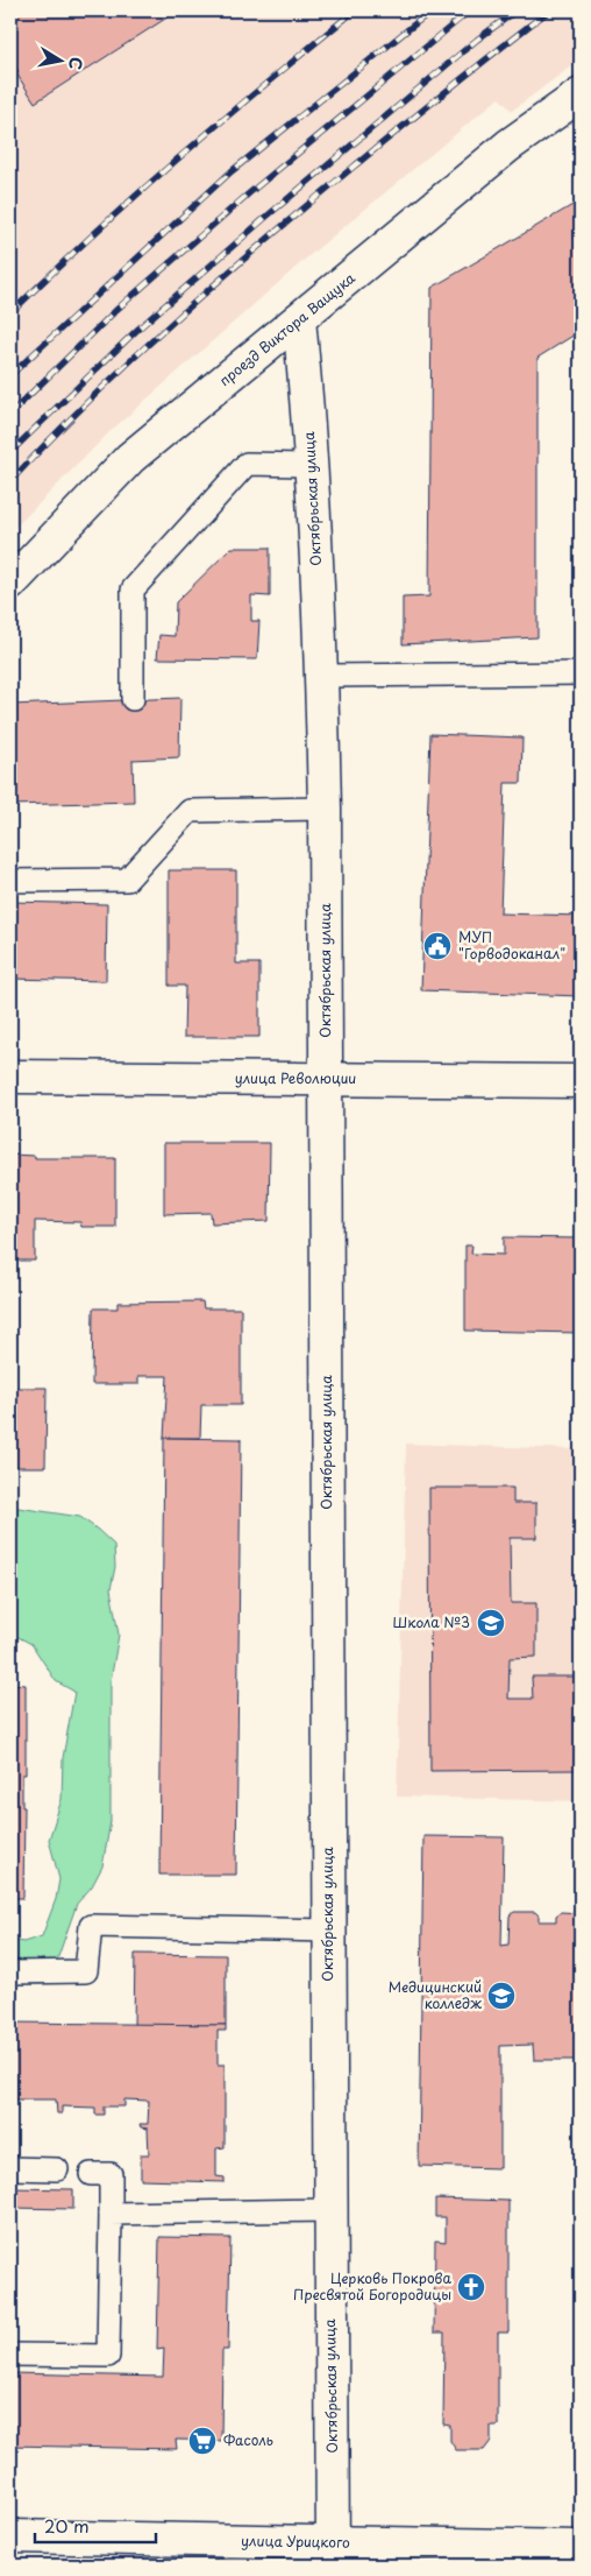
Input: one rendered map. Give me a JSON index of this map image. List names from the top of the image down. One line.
{"streets":{"street":["проезд Виктора Ващука","Октябрьская улица","улица Революции","улица Урицкого"]},"crossings":[["проезд Виктора Ващука","Октябрьская улица"],["Октябрьская улица","улица Революции"],["Октябрьская улица","улица Урицкого"]],"places":{"public building":["МУП \"Горводоканал\""],"school or university":["Школа №3","Медицинский колледж"],"church":["Церковь Покрова Пресвятой Богородицы"],"supermarket":["Фасоль"]},"scale_bar":"20 m","north":"right"}
